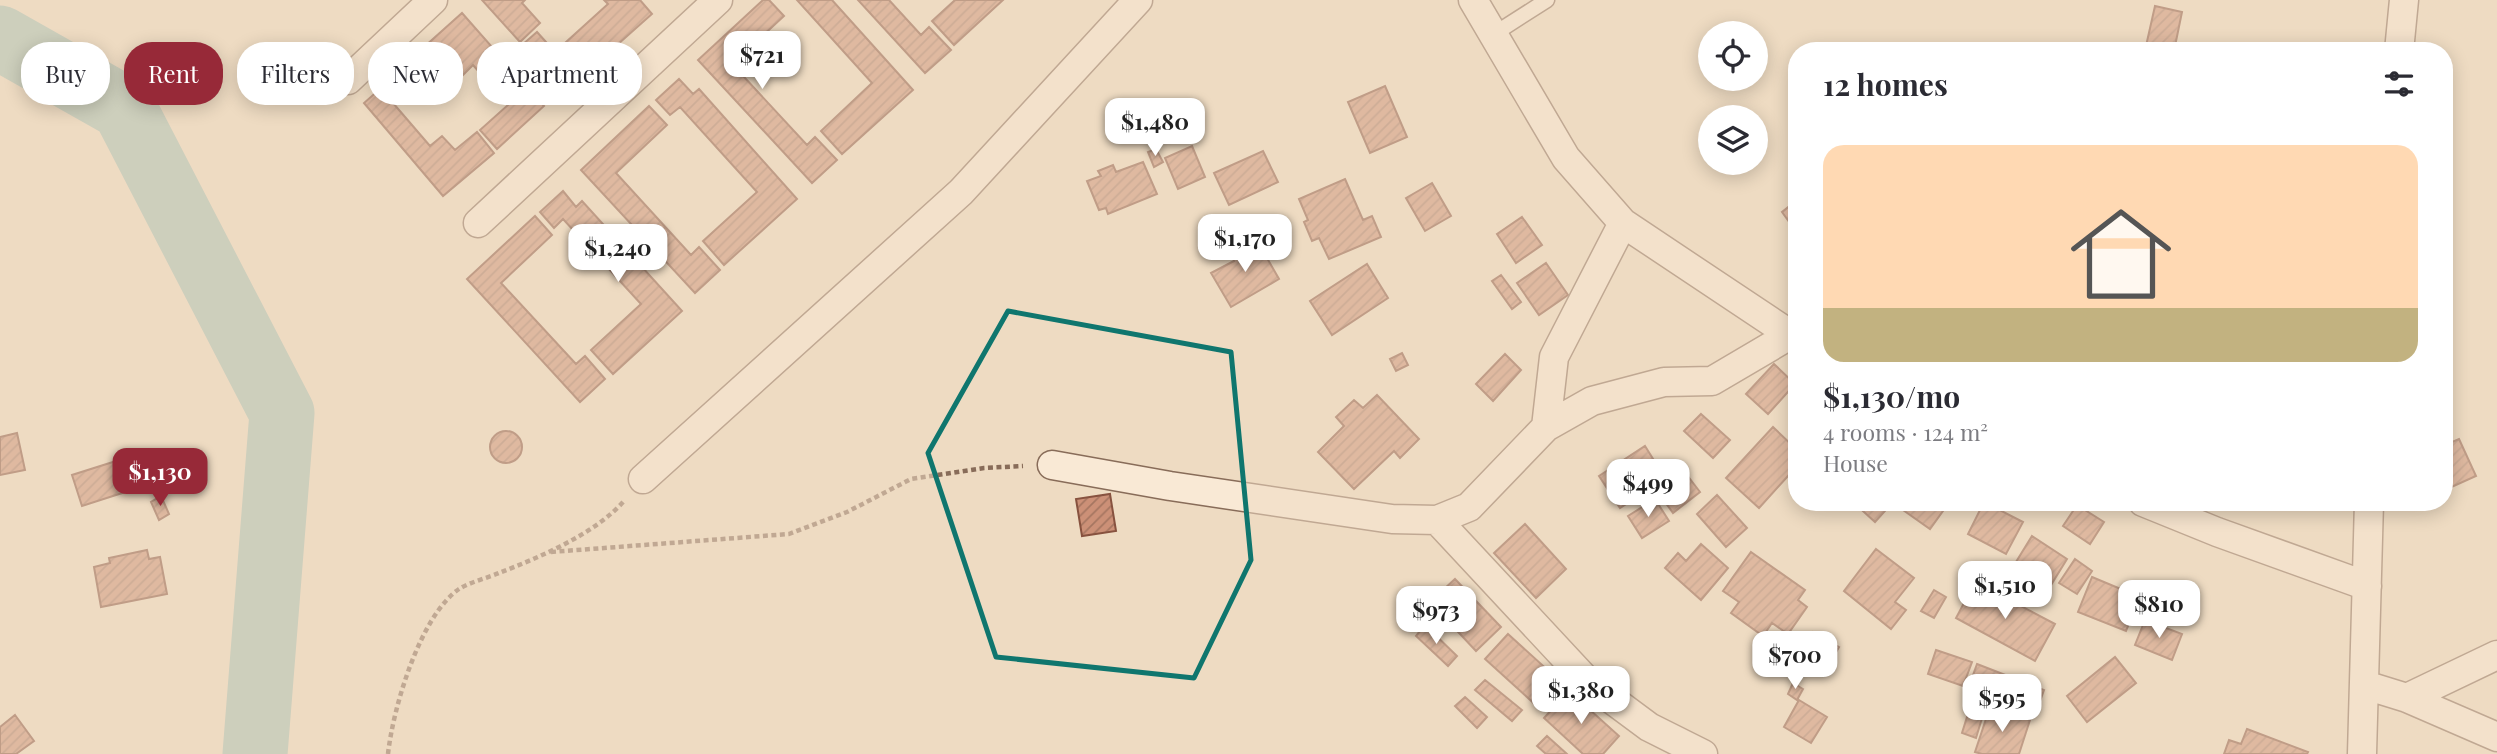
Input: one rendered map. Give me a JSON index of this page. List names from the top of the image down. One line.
{"page":{"price":["$721","$1,480","$1,170","$1,240","$1,130","$499","$1,510","$810","$973","$700","$1,380","$595"],"chip":["Buy","Rent","Filters","New","Apartment"],"heading":"12 homes","list":[{"name":"$1,130/mo","note":"4 rooms · 124 m² · House"}]}}
